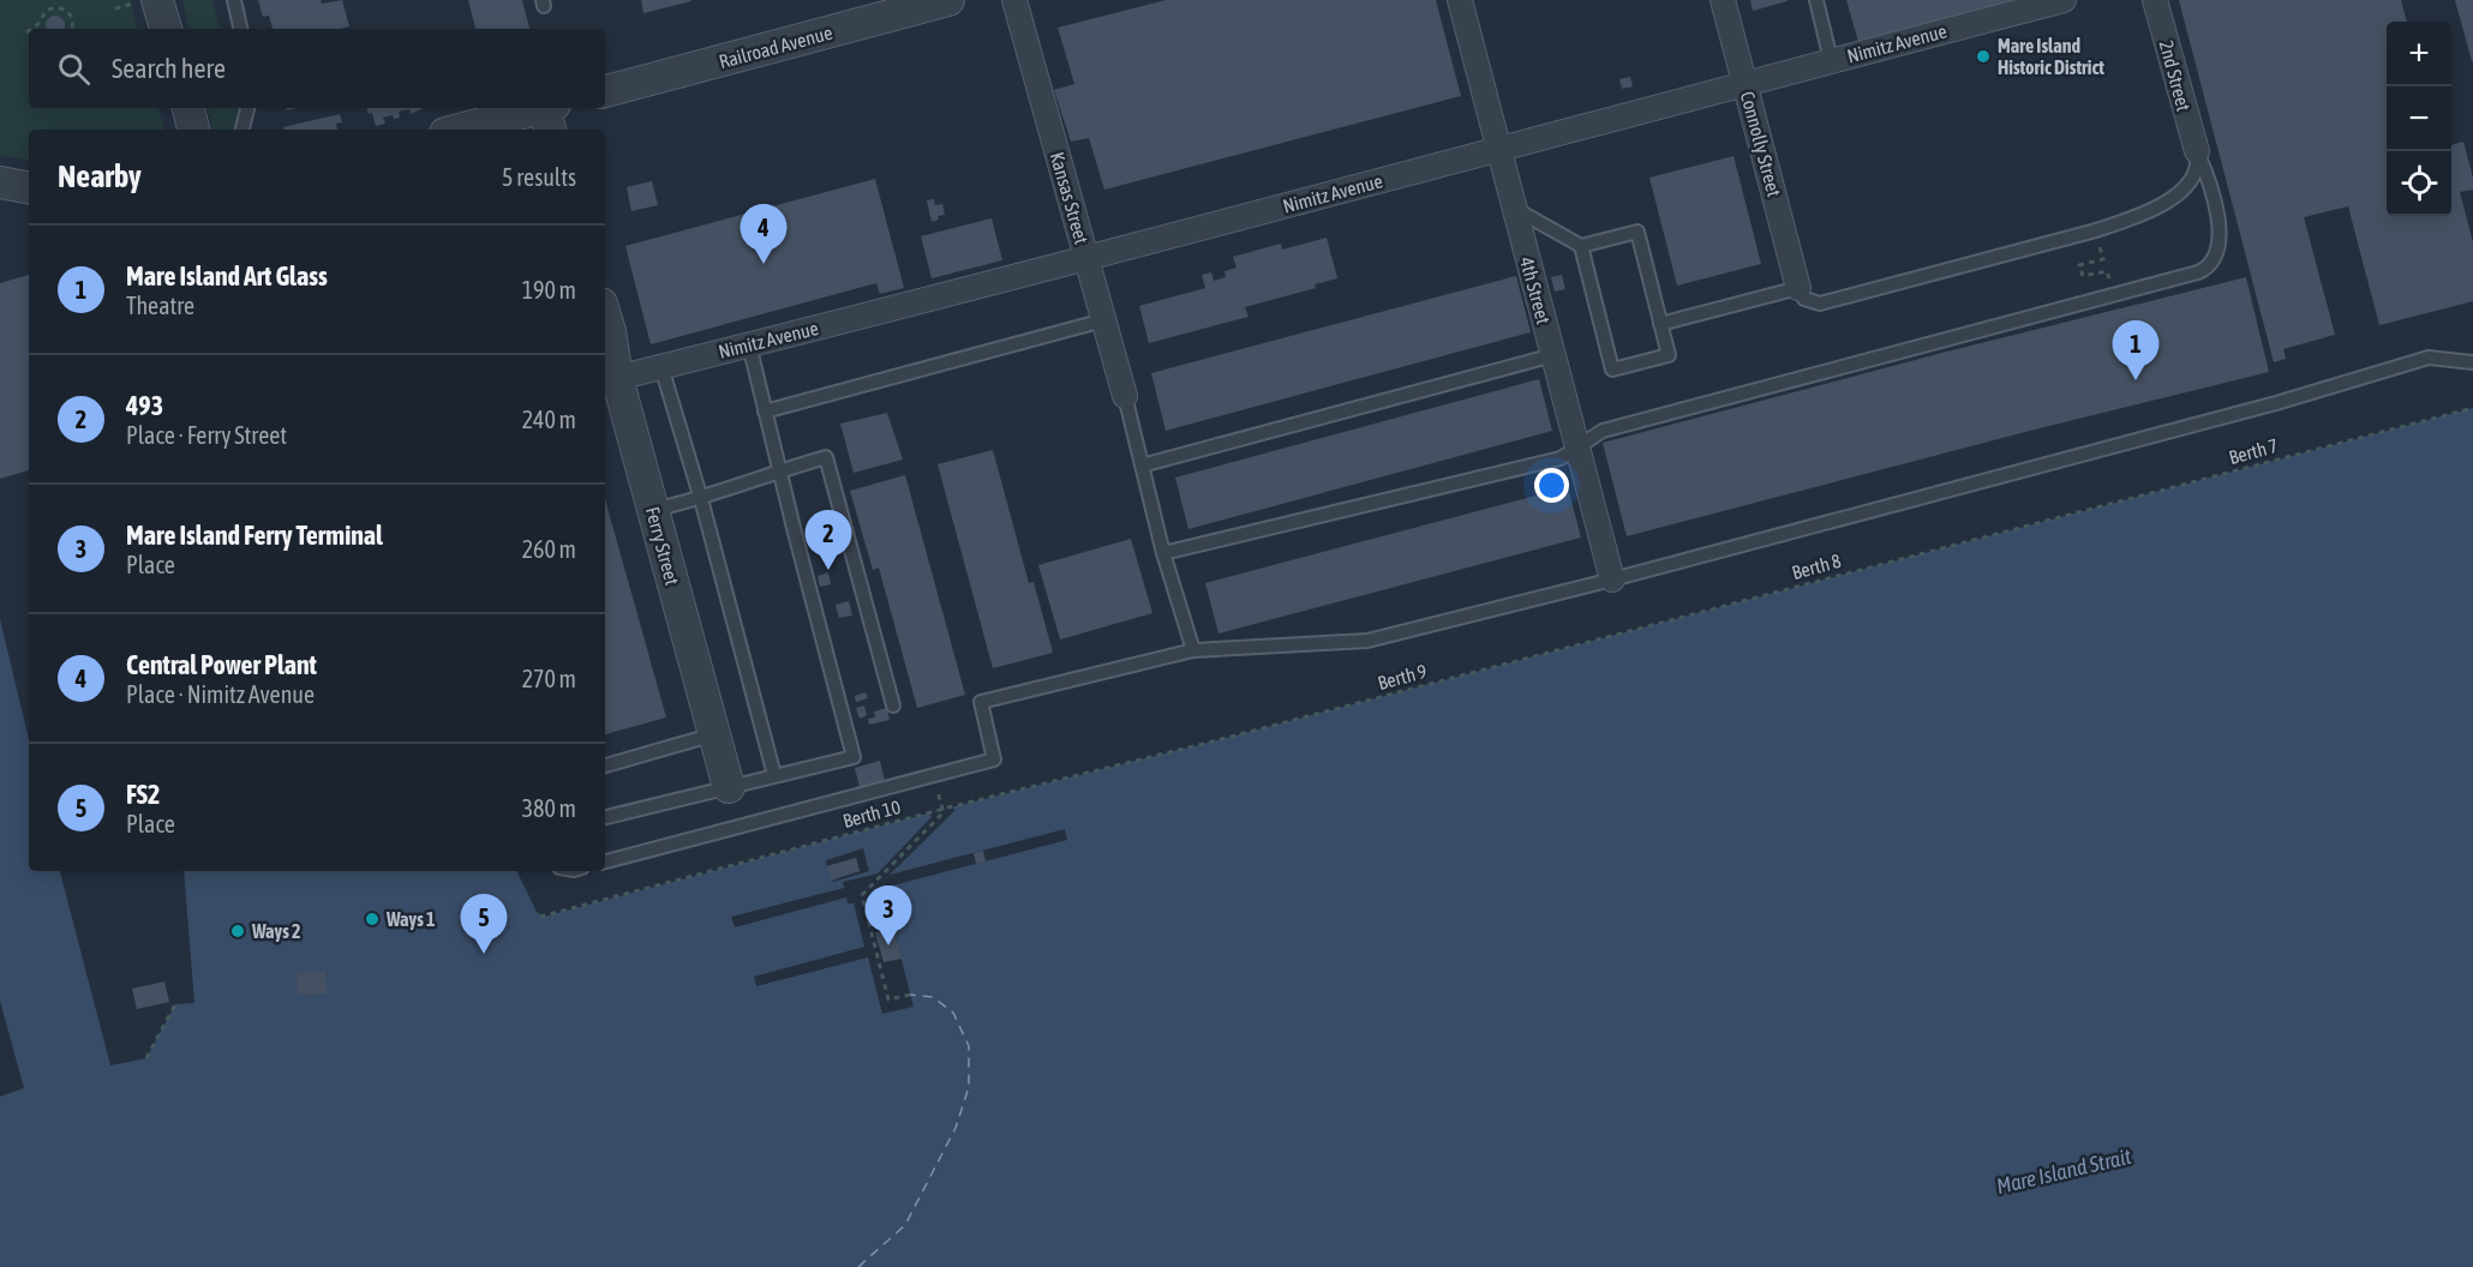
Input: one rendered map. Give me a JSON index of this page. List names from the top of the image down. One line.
{"streets":{"street":["Nimitz Avenue","Railroad Avenue","2nd Street","Connolly Street","Kansas Street","4th Street","Ferry Street"],"path":["Berth 7","Berth 8","Berth 9","Berth 10"]},"crossings":[["Nimitz Avenue","Connolly Street"],["Nimitz Avenue","Kansas Street"],["Nimitz Avenue","4th Street"],["Nimitz Avenue","Ferry Street"],["Berth 7","Berth 8"],["Berth 8","Berth 9"],["Berth 9","Berth 10"]],"water":["Mare Island Strait"],"places":["Mare Island Historic District","Ways 1","Ways 2"],"page":{"map_buttons":["+","−"],"search":"Search here","heading":["Nearby","5 results"],"pins":["4","1","2","3","5"],"list":[{"mark":"1","name":"Mare Island Art Glass","note":"Theatre","value":"190 m"},{"mark":"2","name":"493","note":"Place · Ferry Street","value":"240 m"},{"mark":"3","name":"Mare Island Ferry Terminal","note":"Place","value":"260 m"},{"mark":"4","name":"Central Power Plant","note":"Place · Nimitz Avenue","value":"270 m"},{"mark":"5","name":"FS2","note":"Place","value":"380 m"}]}}
